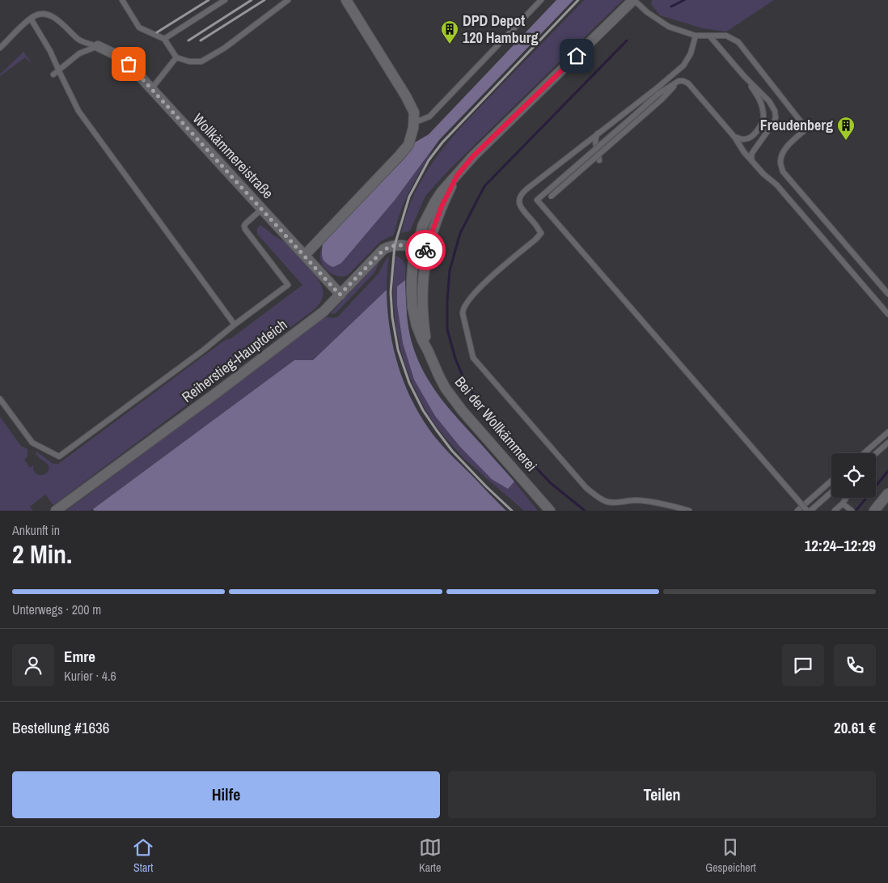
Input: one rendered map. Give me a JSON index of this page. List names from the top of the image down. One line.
{"streets":{"street":["Wollkämmereistraße","Reiherstieg-Hauptdeich","Bei der Wollkämmerei"]},"crossings":[["Wollkämmereistraße","Reiherstieg-Hauptdeich"],["Reiherstieg-Hauptdeich","Bei der Wollkämmerei"]],"places":{"building":["DPD Depot 120 Hamburg","Freudenberg"]},"page":{"heading":["2 Min.","Ankunft in","12:24–12:29"],"panel":["Emre","Kurier · 4.6","Bestellung #1636","20.61 €"],"bar":"Unterwegs · 200 m","buttons":["Hilfe","Teilen"],"tabs":["Start","Karte","Gespeichert"]}}
